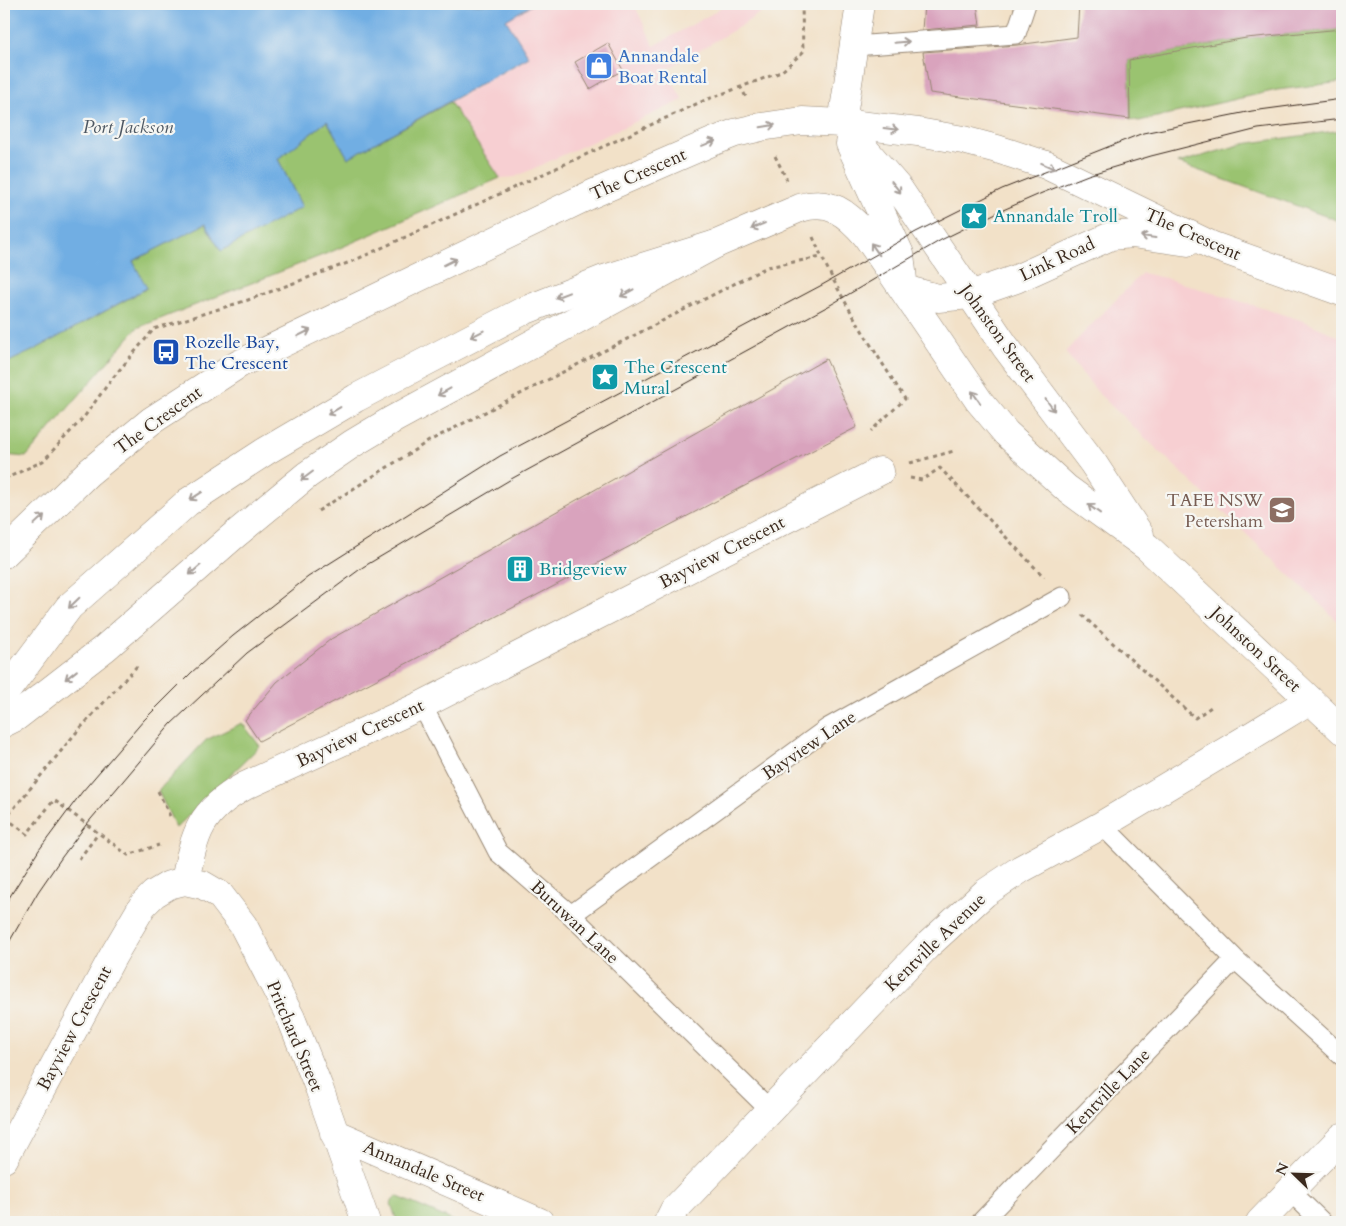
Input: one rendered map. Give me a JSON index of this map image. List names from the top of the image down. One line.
{"streets":{"main road":["The Crescent","Link Road","Johnston Street","Bayview Crescent","Kentville Avenue","Pritchard Street","Annandale Street"],"lane":["Bayview Lane","Buruwan Lane","Kentville Lane"]},"crossings":[["The Crescent","Link Road"],["The Crescent","Johnston Street"],["Link Road","Johnston Street"],["Johnston Street","Kentville Avenue"],["Bayview Crescent","Buruwan Lane"],["Bayview Crescent","Pritchard Street"],["Bayview Lane","Buruwan Lane"],["Buruwan Lane","Kentville Avenue"],["Pritchard Street","Annandale Street"]],"one_way":["Link Road"],"water":["Port Jackson"],"places":{"shop":["Annandale Boat Rental"],"place":["Annandale Troll","The Crescent Mural"],"bus stop":["Rozelle Bay, The Crescent"],"school or university":["TAFE NSW Petersham"],"building":["Bridgeview"]},"north":"top left"}
